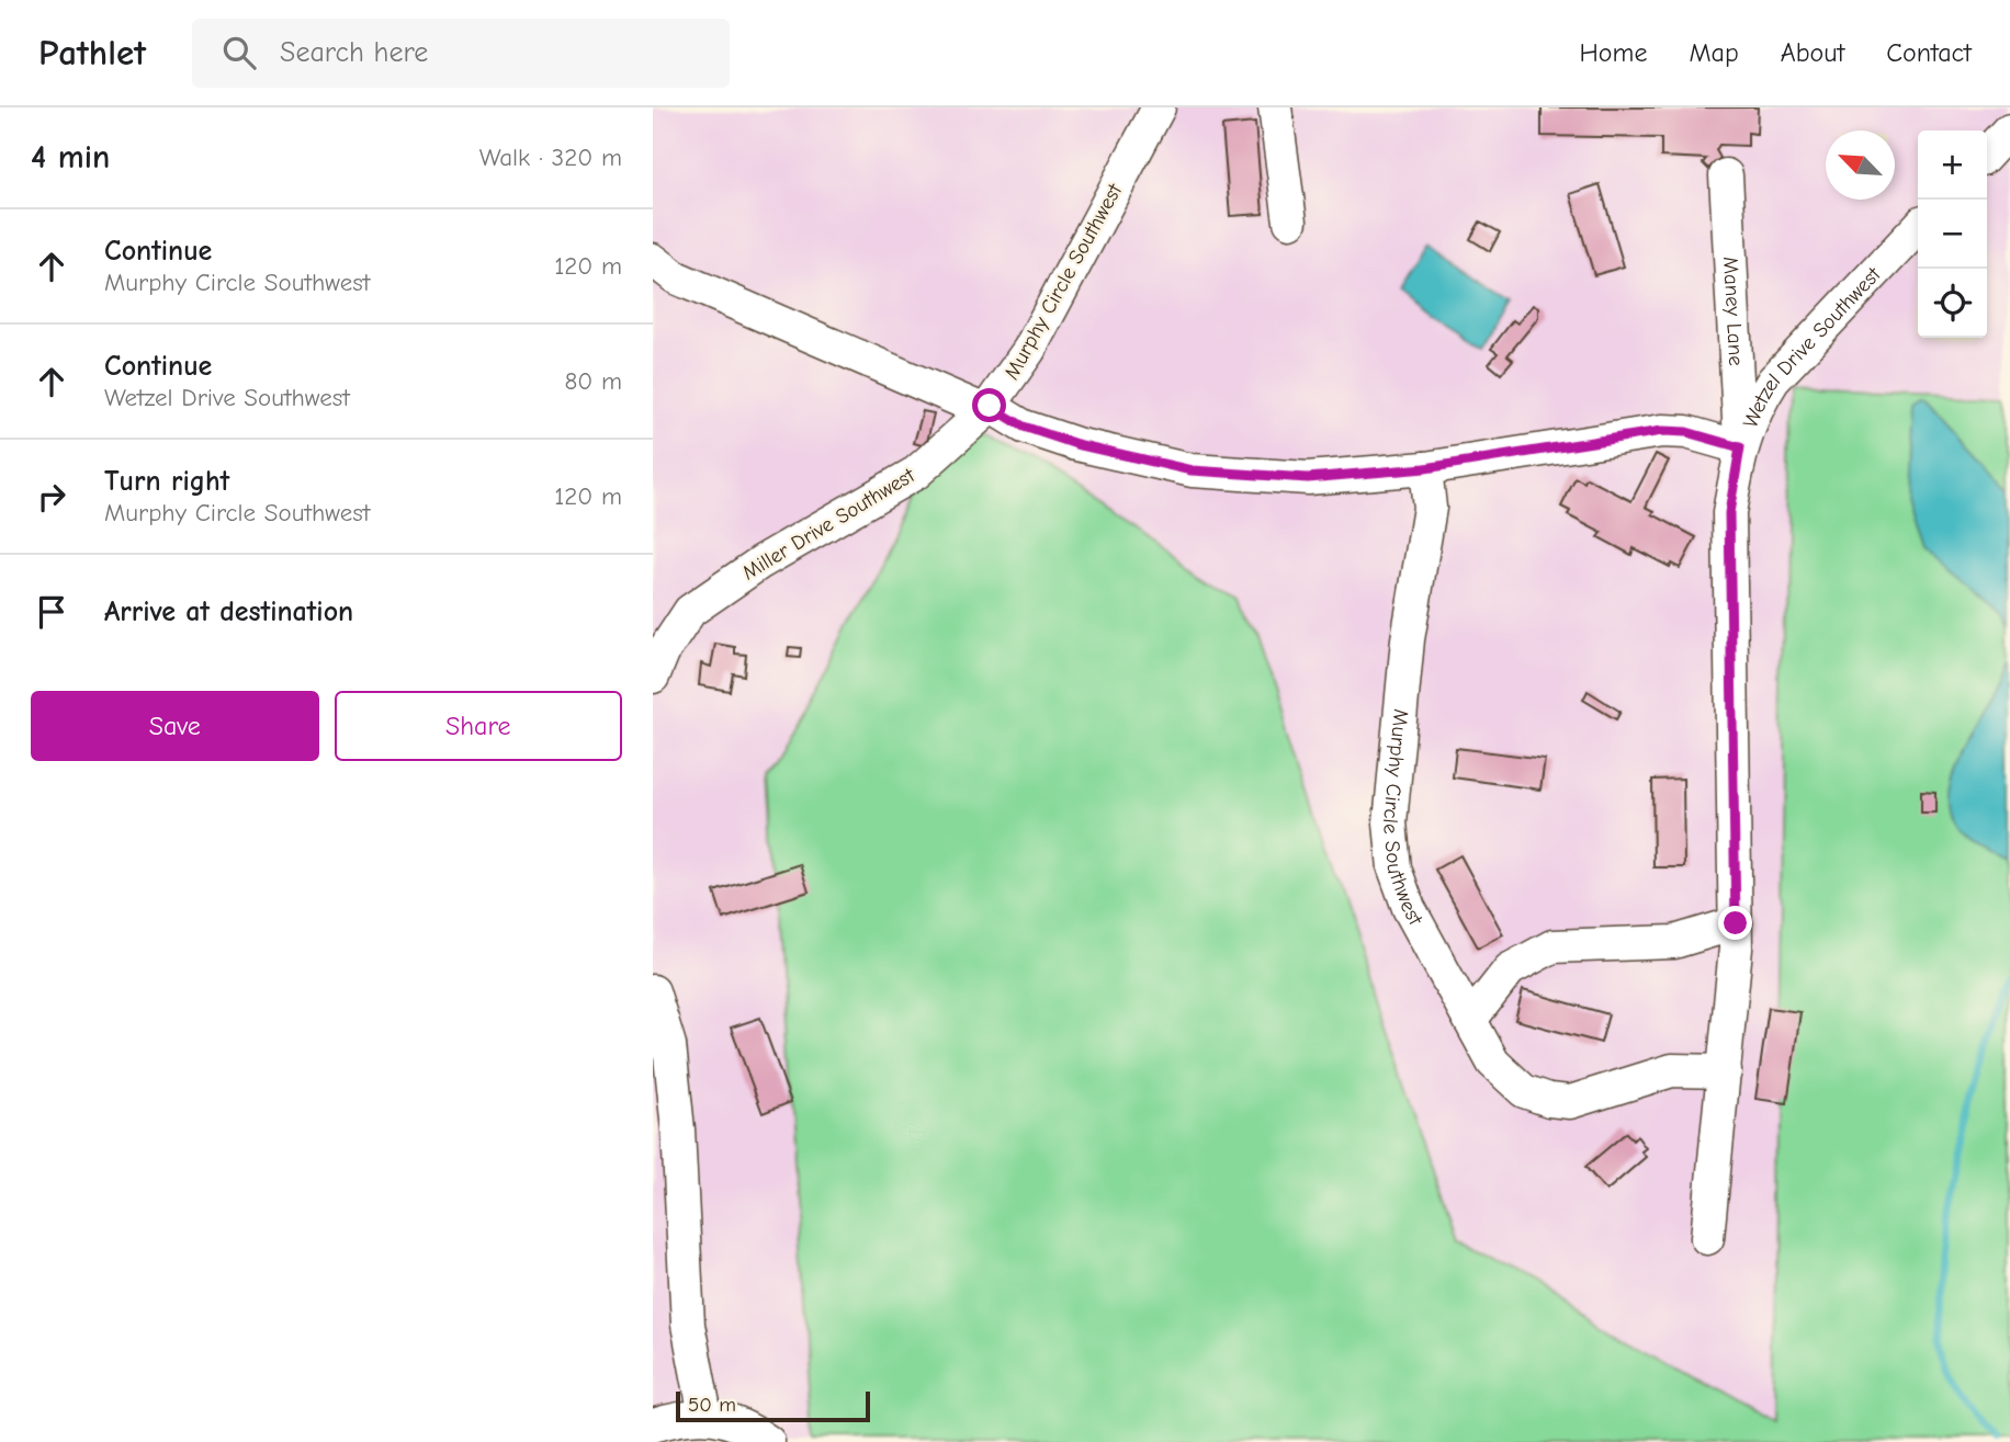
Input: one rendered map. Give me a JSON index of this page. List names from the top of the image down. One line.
{"streets":{"street":["Murphy Circle Southwest","Maney Lane","Wetzel Drive Southwest","Miller Drive Southwest"]},"crossings":[["Murphy Circle Southwest","Wetzel Drive Southwest"],["Maney Lane","Wetzel Drive Southwest"]],"scale_bar":"50 m","north":"top left","page":{"header":"Pathlet","search":"Search here","nav":["Home","Map","About","Contact"],"heading":["4 min","Walk · 320 m"],"map_buttons":["+","−"],"list":[["Continue","Murphy Circle Southwest","120 m"],["Continue","Wetzel Drive Southwest","80 m"],["Turn right","Murphy Circle Southwest","120 m"],"Arrive at destination"],"buttons":["Save","Share"],"scale":"50 m"}}
